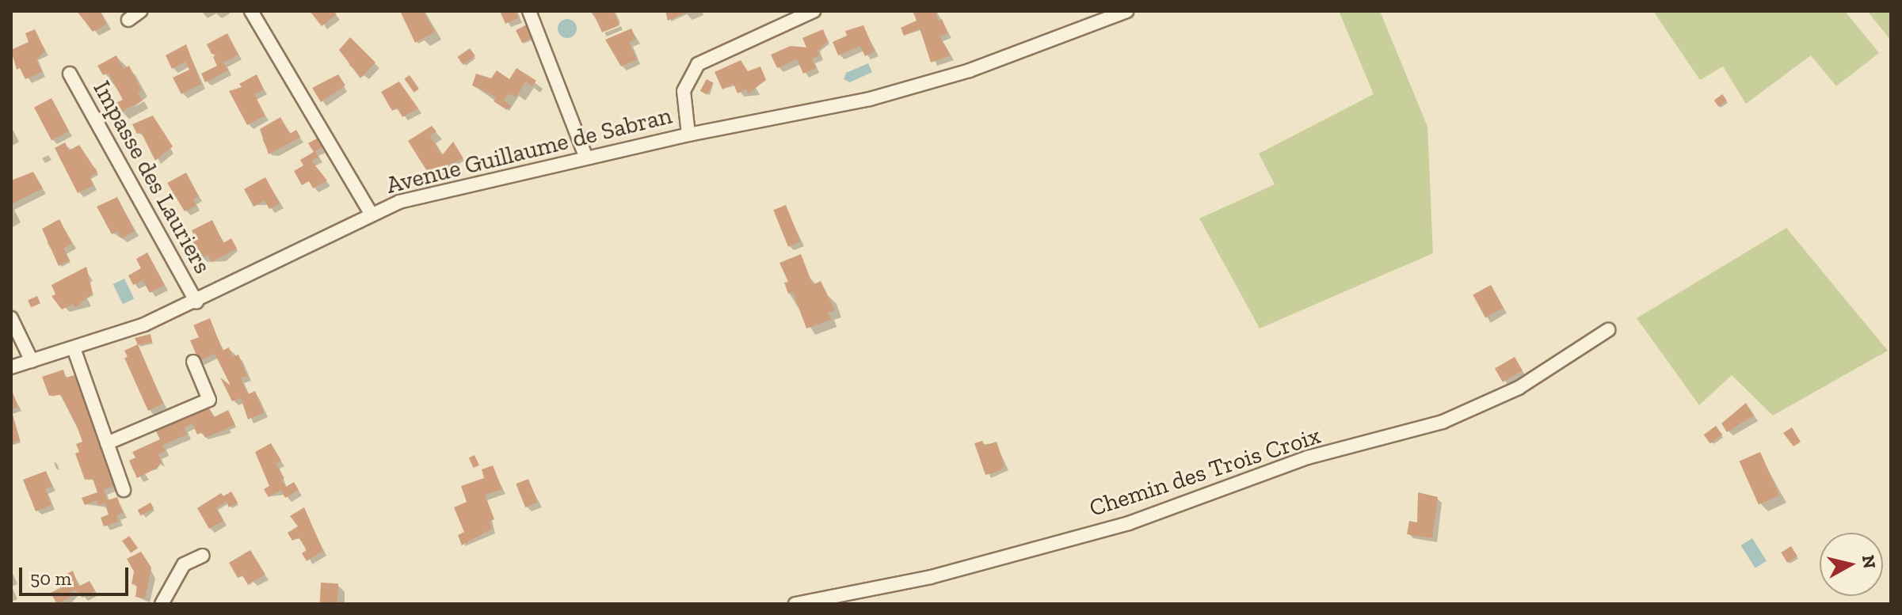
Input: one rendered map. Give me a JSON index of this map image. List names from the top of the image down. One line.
{"streets":{"street":["Avenue Guillaume de Sabran","Impasse des Lauriers","Chemin des Trois Croix"]},"crossings":[["Avenue Guillaume de Sabran","Impasse des Lauriers"]],"scale_bar":"50 m","north":"right"}
